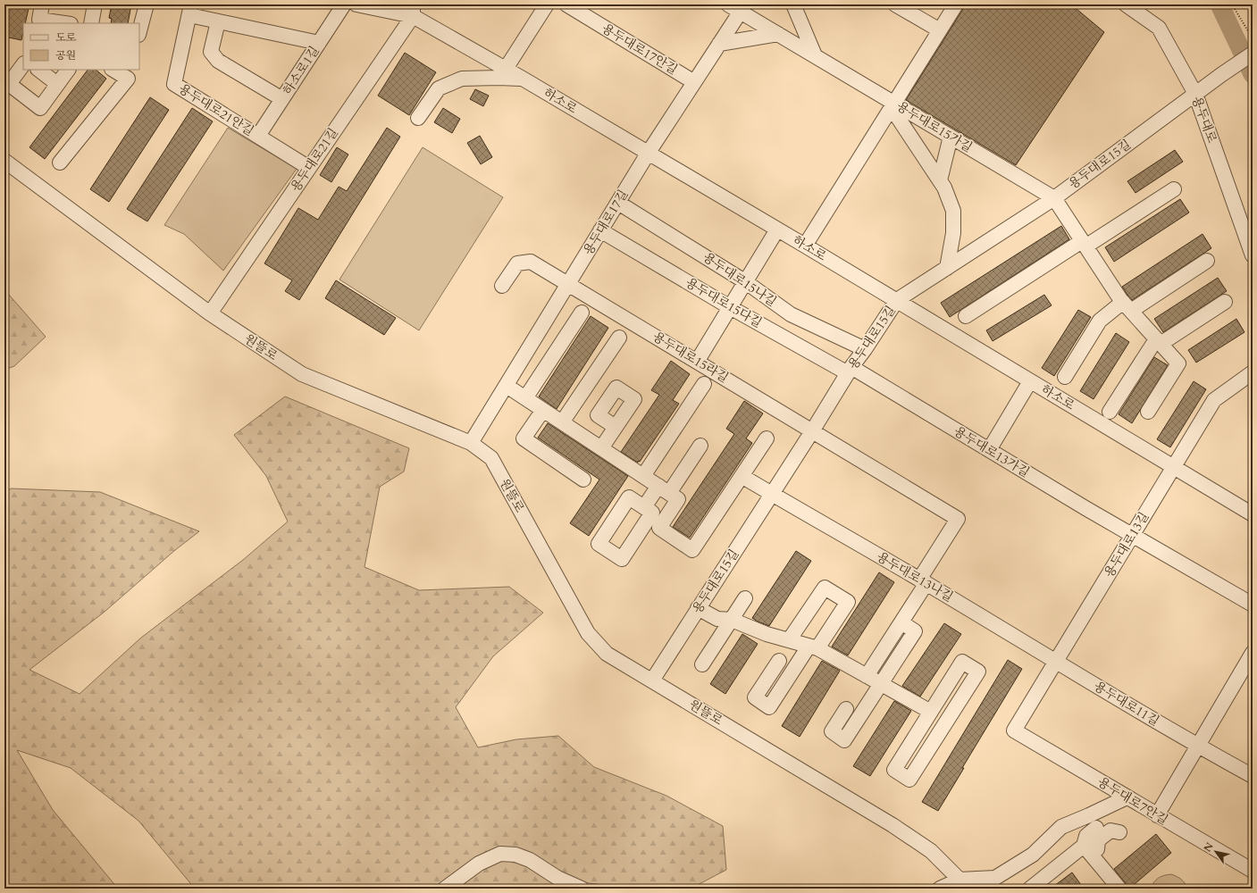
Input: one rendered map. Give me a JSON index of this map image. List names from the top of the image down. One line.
{"streets":{"street":["용두대로17안길","하소로1길","하소로","용두대로21안길","용두대로","용두대로15가길","용두대로21길","용두대로15길","용두대로17길","용두대로15나길","용두대로15다길","원뜰로","용두대로15라길","용두대로13가길","용두대로13길","용두대로13나길","용두대로11길","용두대로7안길"]},"crossings":[["용두대로17안길","용두대로17길"],["하소로1길","용두대로21안길"],["하소로","용두대로21길"],["하소로","용두대로15길"],["하소로","용두대로17길"],["하소로","용두대로13길"],["용두대로21안길","용두대로21길"],["용두대로","용두대로15길"],["용두대로15가길","용두대로15길"],["용두대로15가길","용두대로17길"],["용두대로21길","원뜰로"],["용두대로15길","용두대로15나길"],["용두대로15길","용두대로15다길"],["용두대로15길","원뜰로"],["용두대로15길","용두대로15라길"],["용두대로15길","용두대로13가길"],["용두대로15길","용두대로13나길"],["용두대로17길","용두대로15나길"],["용두대로17길","용두대로15다길"],["용두대로17길","원뜰로"],["용두대로17길","용두대로15라길"],["용두대로15다길","용두대로13가길"],["용두대로15라길","용두대로13나길"],["용두대로13가길","용두대로13길"],["용두대로13길","용두대로13나길"],["용두대로13길","용두대로11길"],["용두대로13길","용두대로7안길"],["용두대로13나길","용두대로11길"]],"legend":["도로","공원"],"north":"top left"}
